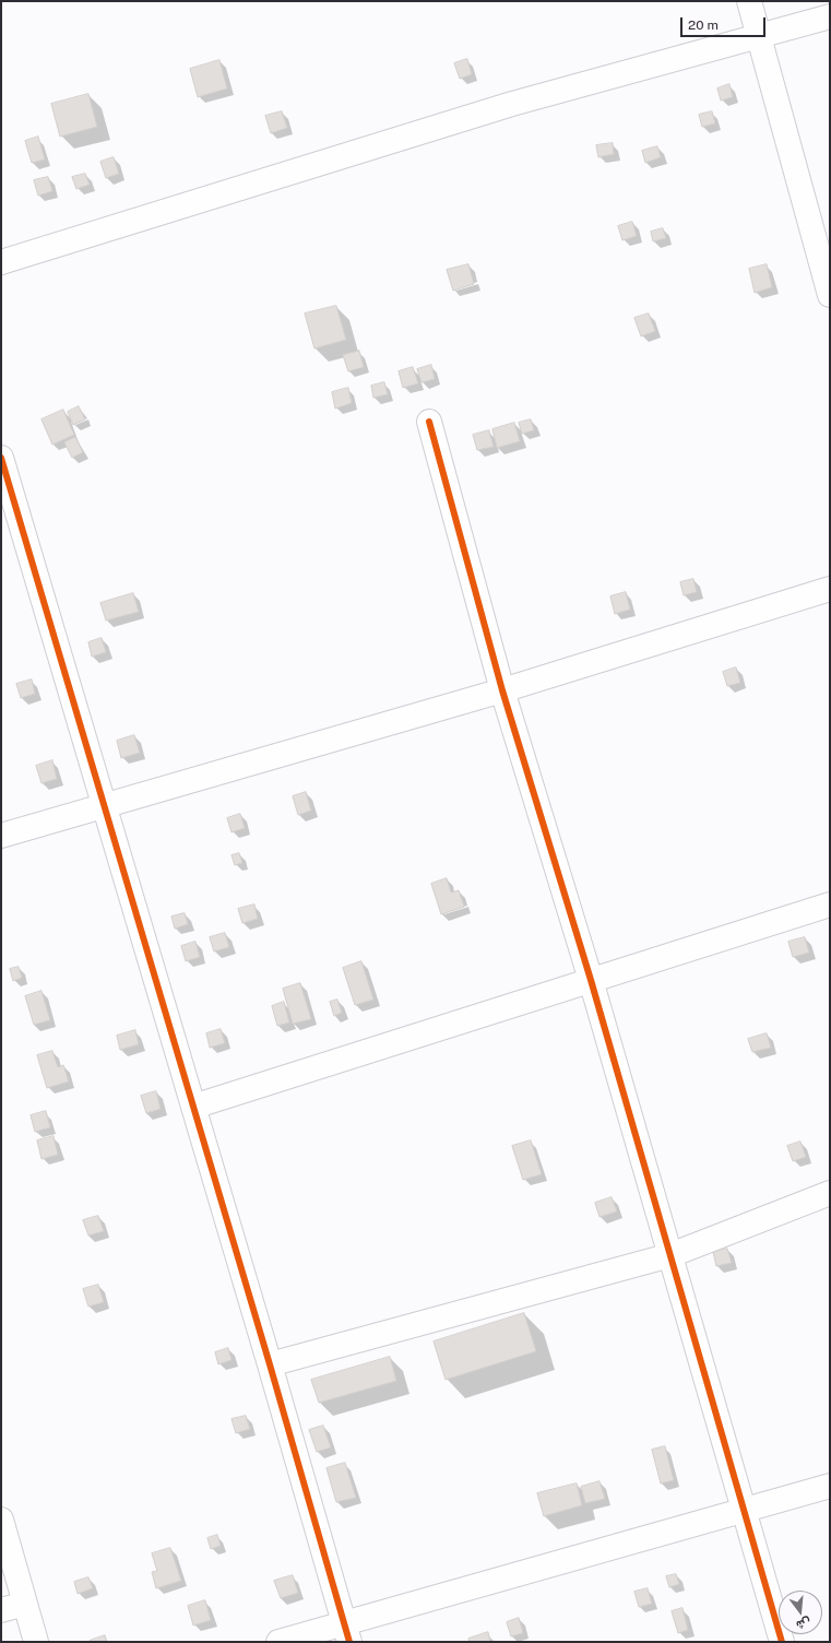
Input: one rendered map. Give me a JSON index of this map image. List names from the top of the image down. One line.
{"scale_bar":"20 m","north":"bottom"}
